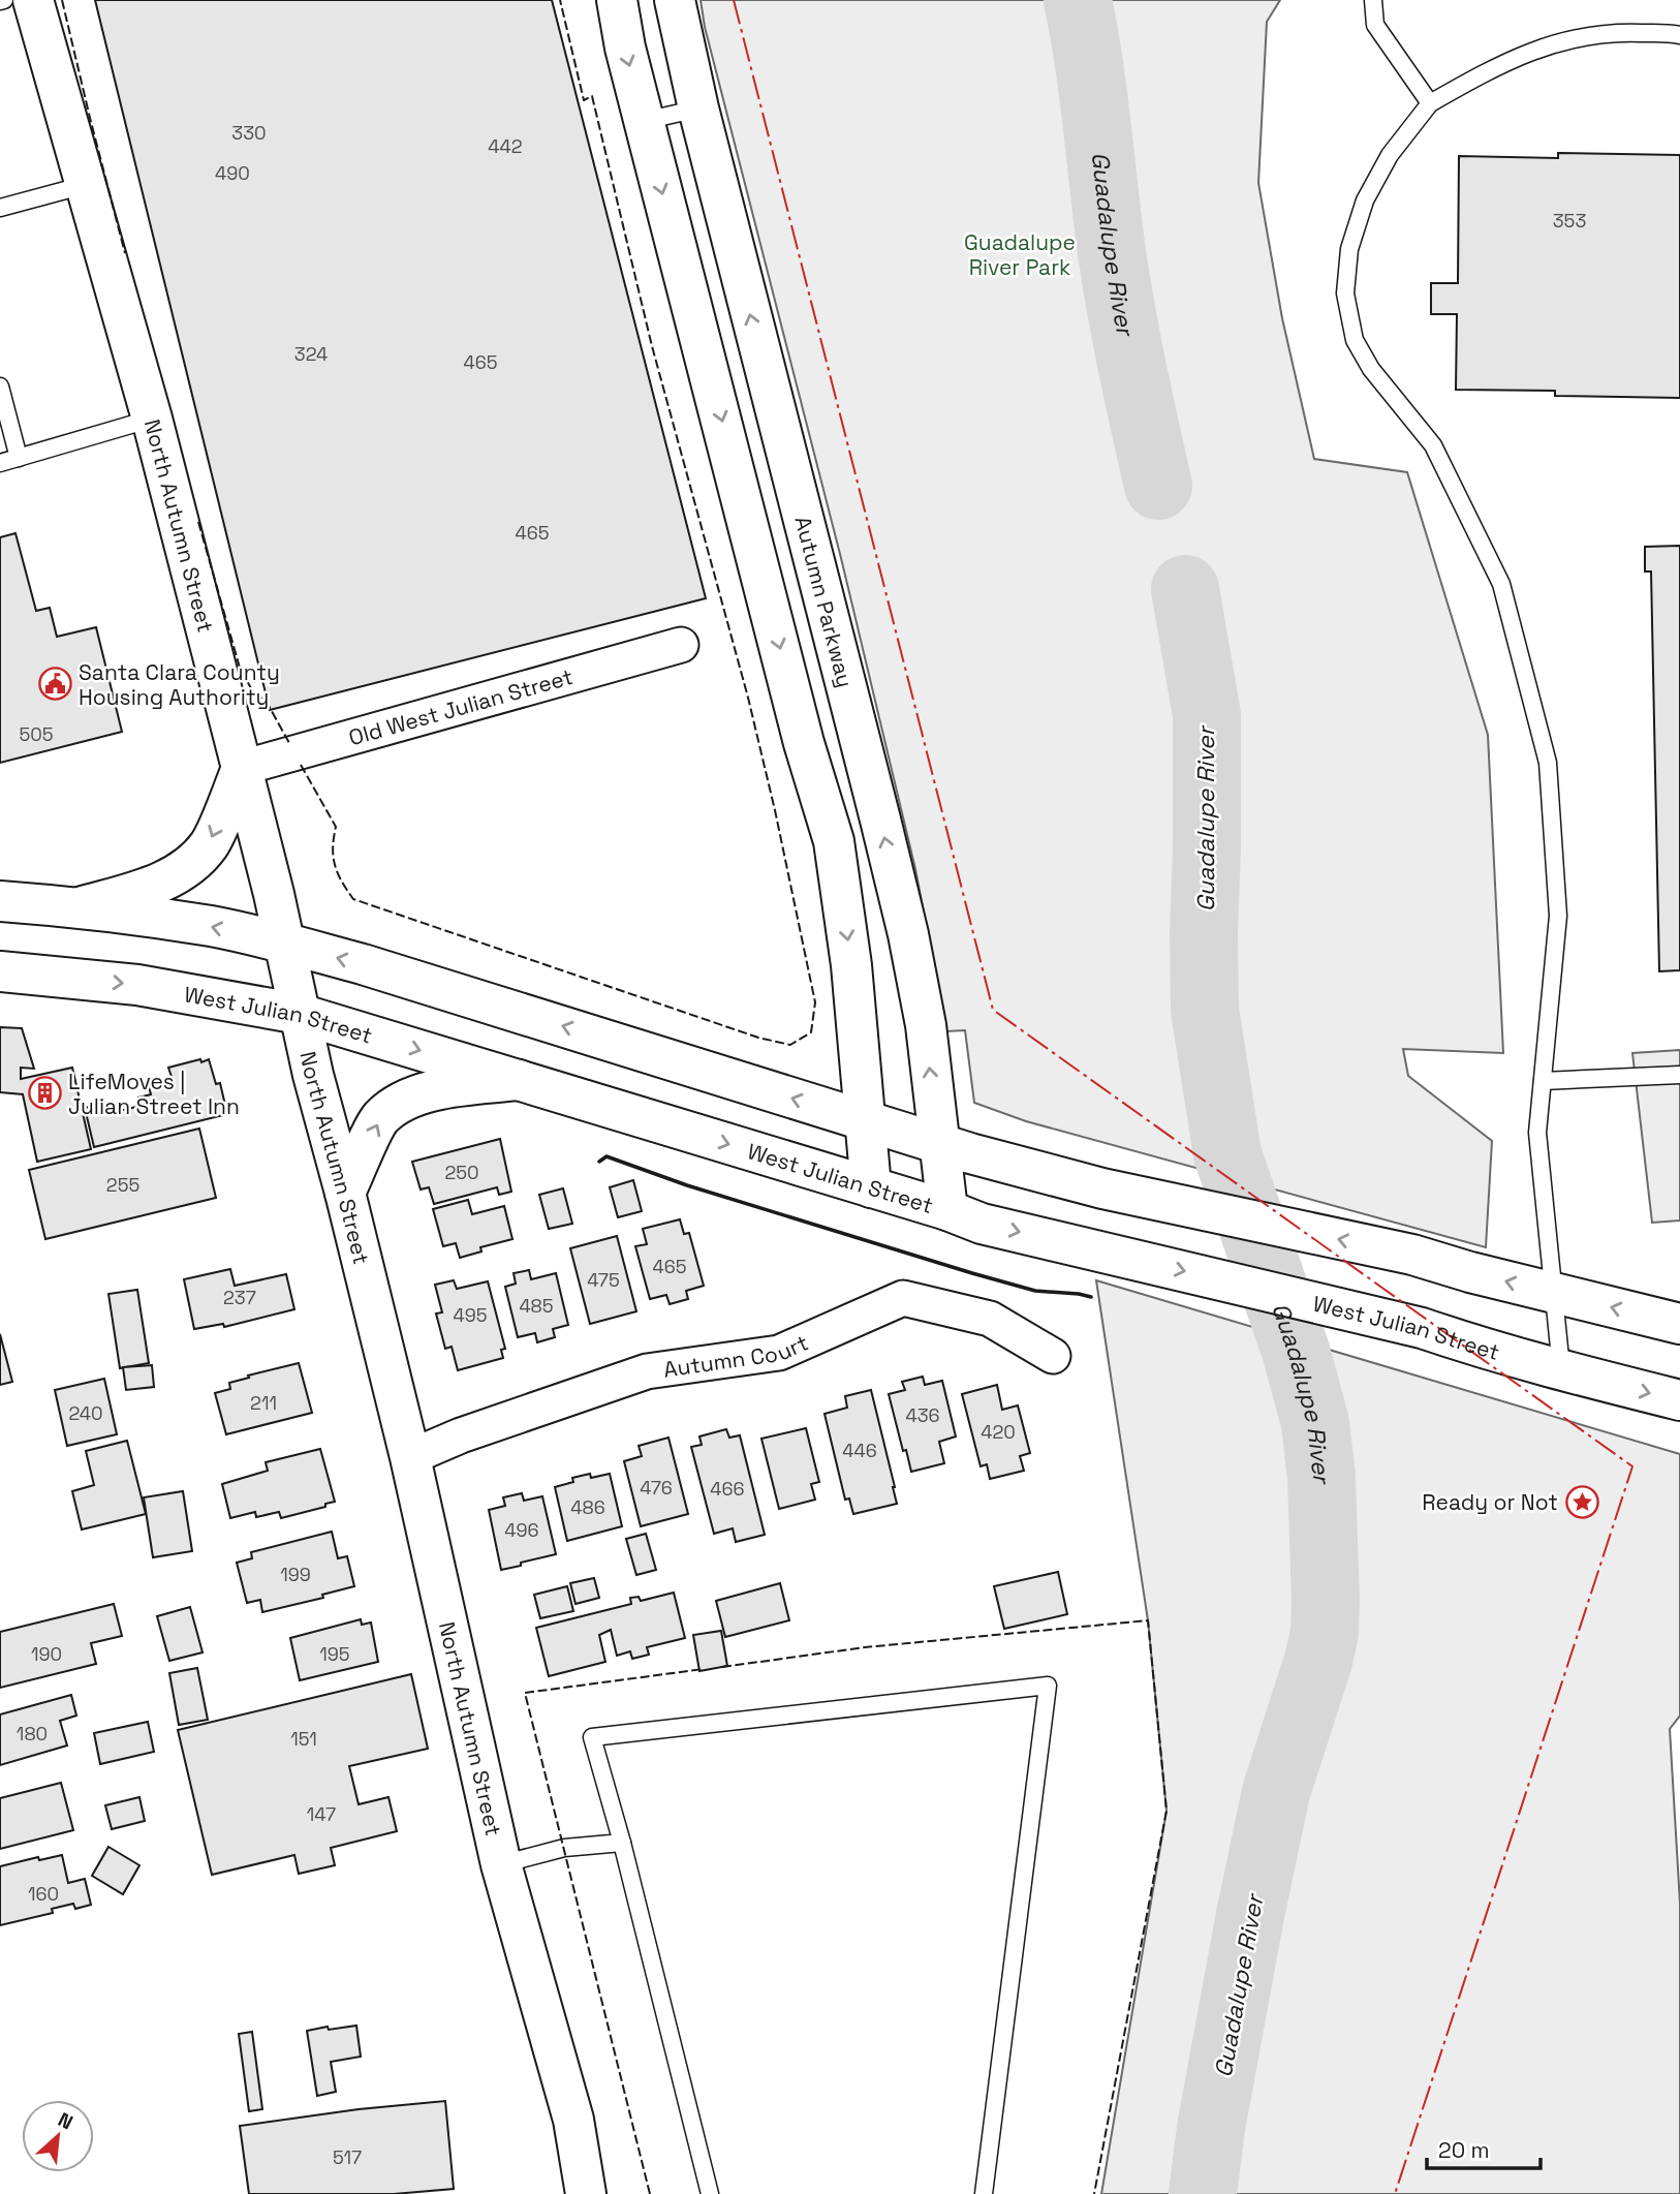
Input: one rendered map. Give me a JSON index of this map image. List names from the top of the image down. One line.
{"streets":{"main road":["North Autumn Street","Autumn Parkway","West Julian Street"],"street":["Old West Julian Street","Autumn Court"]},"crossings":[["North Autumn Street","Old West Julian Street"],["North Autumn Street","West Julian Street"],["North Autumn Street","Autumn Court"],["Autumn Parkway","West Julian Street"]],"water":["Guadalupe River"],"parks":["Guadalupe River Park"],"places":{"public building":["Santa Clara County Housing Authority"],"building":["LifeMoves | Julian Street Inn"],"place":["Ready or Not"]},"house_numbers":["330","442","490","353","324","465","465","505","250","255","465","475","237","485","495","211","240","436","420","446","476","466","486","496","199","190","195","180","151","147","160","517"],"scale_bar":"20 m","north":"top right"}
